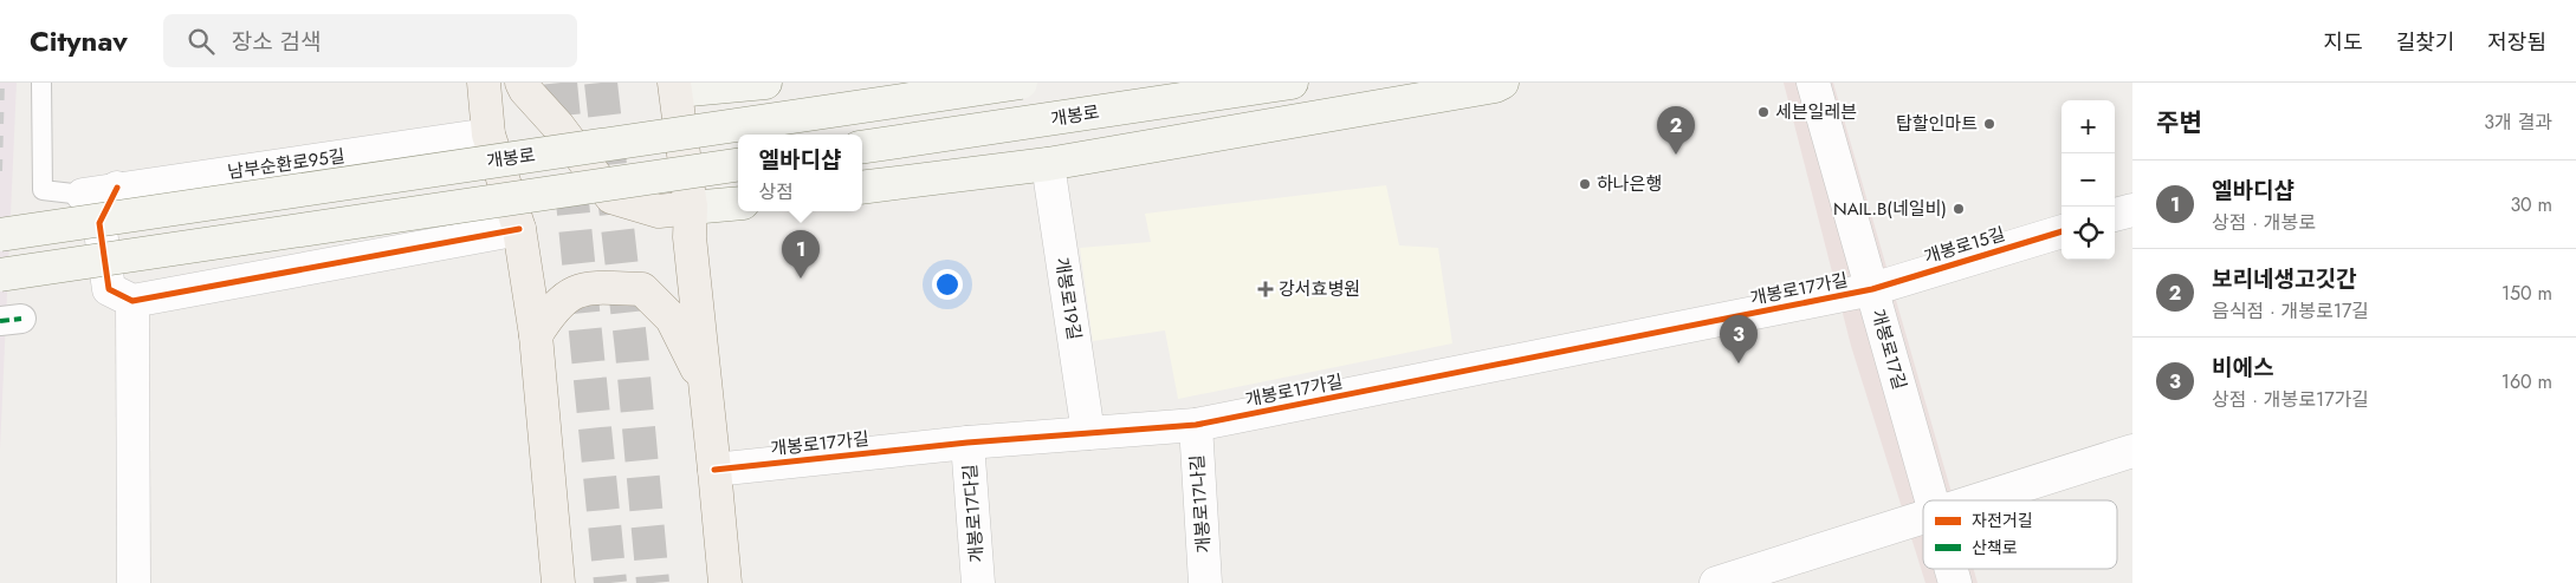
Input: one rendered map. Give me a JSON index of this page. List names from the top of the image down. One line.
{"streets":{"main road":["개봉로"],"street":["남부순환로95길","개봉로15길","개봉로17가길","개봉로19길","개봉로17길","개봉로17나길","개봉로17다길"]},"crossings":[["개봉로15길","개봉로17가길"],["개봉로15길","개봉로17길"],["개봉로17가길","개봉로19길"],["개봉로17가길","개봉로17길"],["개봉로17가길","개봉로17나길"],["개봉로17가길","개봉로17다길"]],"places":{"other":["세븐일레븐","탑할인마트","하나은행","NAIL.B(네일비)"],"health":["강서효병원"]},"legend":["자전거길","산책로"],"page":{"header":"Citynav","search":"장소 검색","nav":["지도","길찾기","저장됨"],"heading":["주변","3개 결과"],"map_buttons":["+","−"],"pins":["2","1","3"],"popup":["엘바디샵","상점"],"list":[{"mark":"1","name":"엘바디샵","note":"상점 · 개봉로","value":"30 m"},{"mark":"2","name":"보리네생고깃간","note":"음식점 · 개봉로17길","value":"150 m"},{"mark":"3","name":"비에스","note":"상점 · 개봉로17가길","value":"160 m"}]}}
